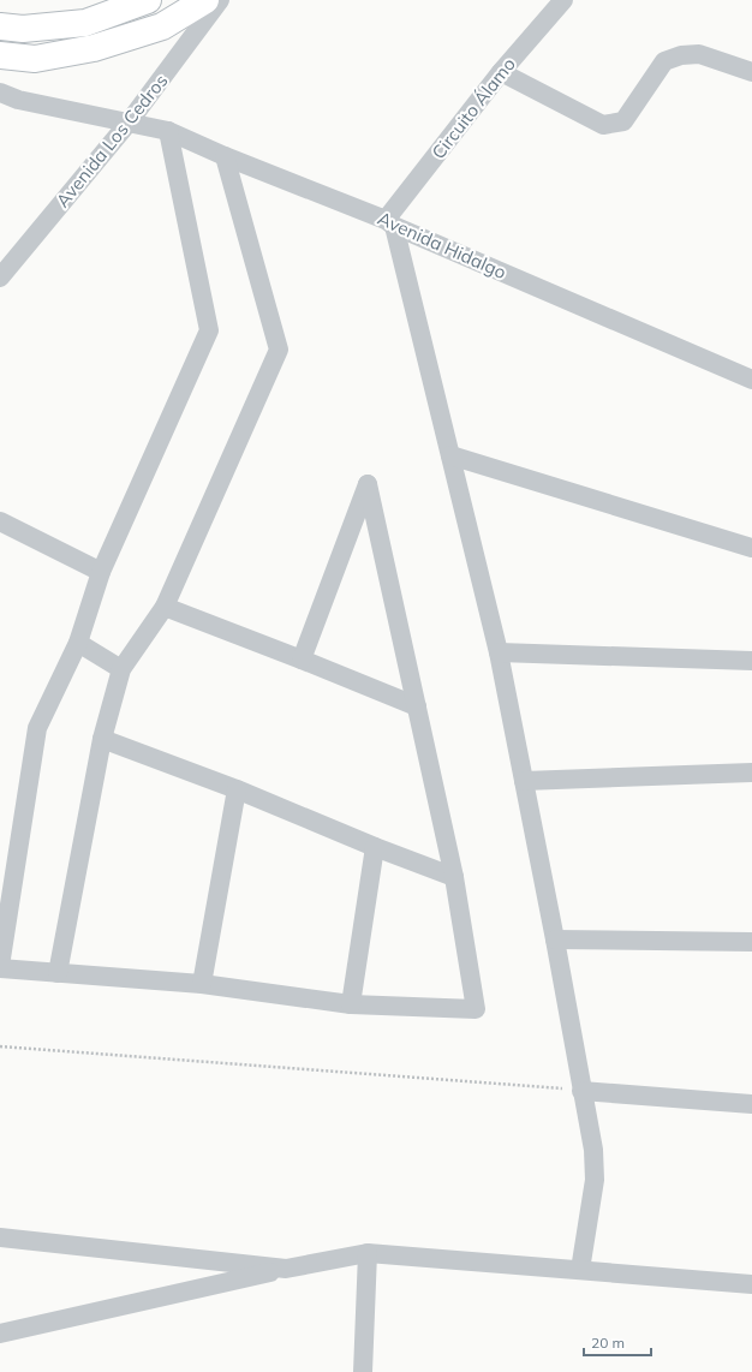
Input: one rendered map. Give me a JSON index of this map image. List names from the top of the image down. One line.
{"streets":{"street":["Circuito Álamo","Avenida Los Cedros","Avenida Hidalgo"]},"crossings":[["Circuito Álamo","Avenida Hidalgo"],["Avenida Los Cedros","Avenida Hidalgo"]],"scale_bar":"20 m"}
